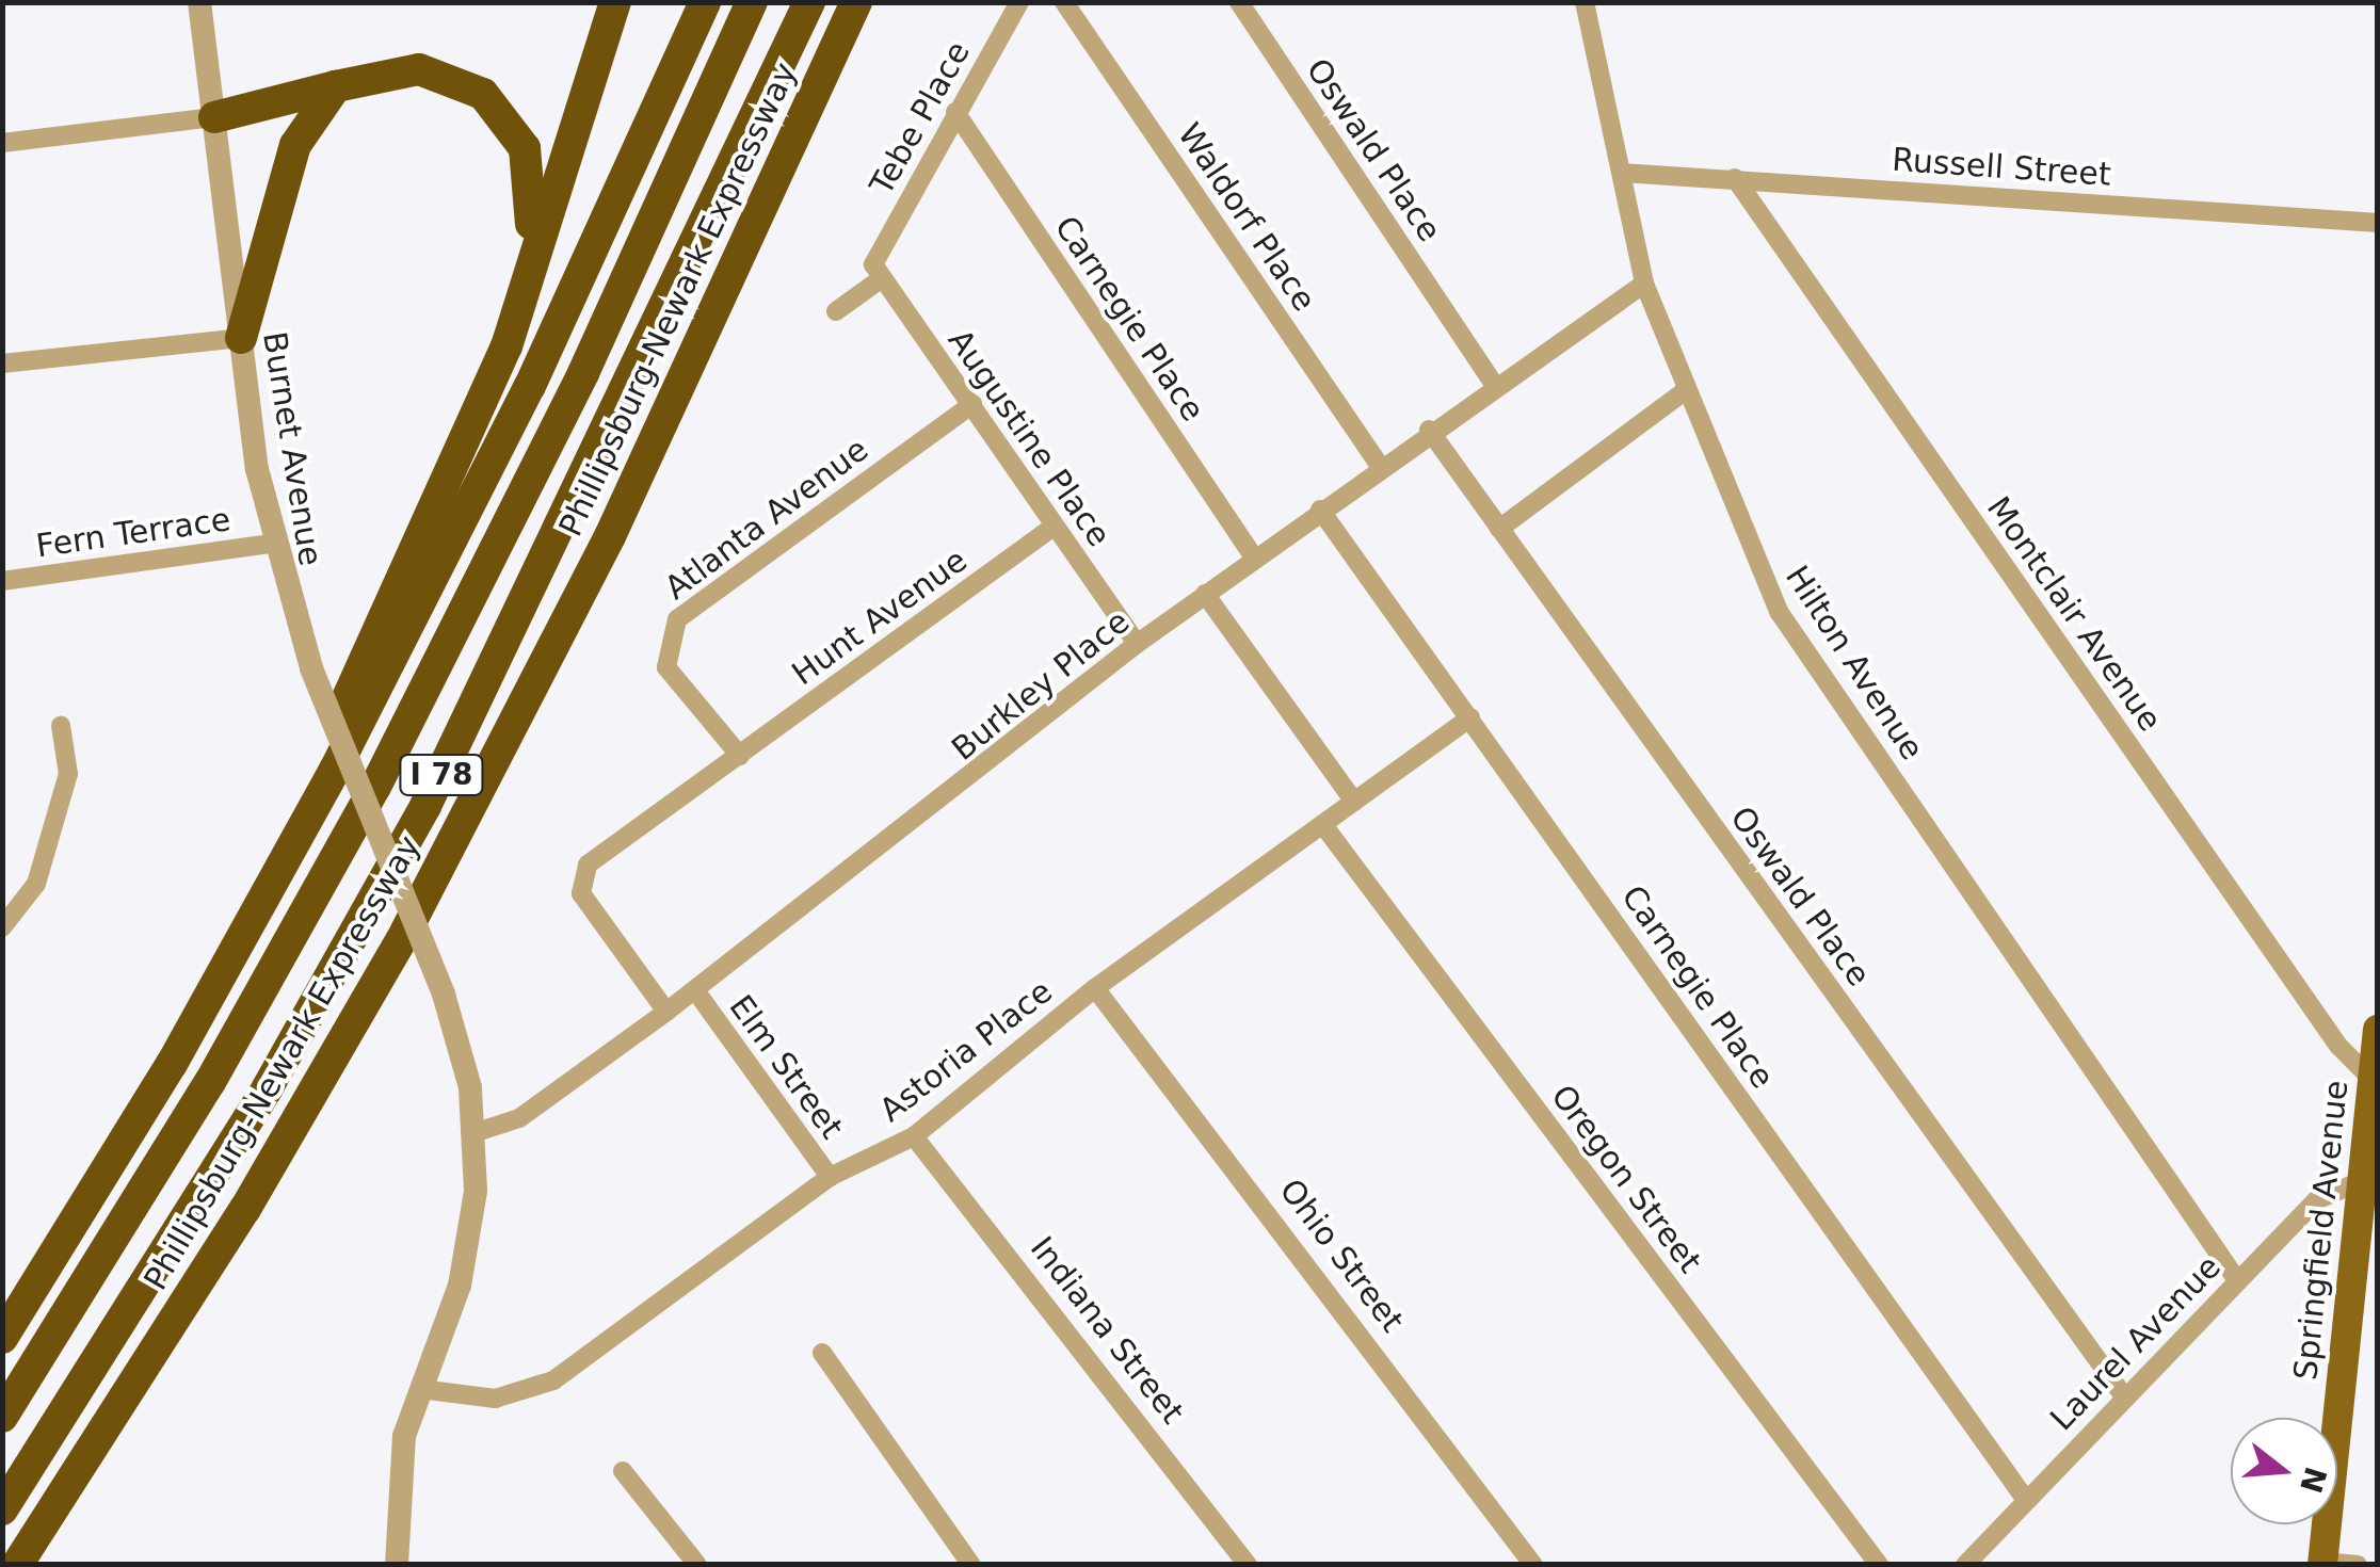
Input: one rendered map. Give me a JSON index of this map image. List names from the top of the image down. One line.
{"streets":{"highway":["Phillipsburg-Newark Expressway","I 78"],"main road":["Springfield Avenue"],"street":["Tebe Place","Oswald Place","Russell Street","Waldorf Place","Carnegie Place","Augustine Place","Burnet Avenue","Atlanta Avenue","Fern Terrace","Montclair Avenue","Hunt Avenue","Hilton Avenue","Burkley Place","Astoria Place","Elm Street","Oregon Street","Ohio Street","Indiana Street","Laurel Avenue"]},"crossings":[["Tebe Place","Carnegie Place"],["Tebe Place","Augustine Place"],["Oswald Place","Burkley Place"],["Oswald Place","Laurel Avenue"],["Russell Street","Montclair Avenue"],["Russell Street","Hilton Avenue"],["Waldorf Place","Burkley Place"],["Carnegie Place","Burkley Place"],["Carnegie Place","Astoria Place"],["Carnegie Place","Laurel Avenue"],["Augustine Place","Atlanta Avenue"],["Augustine Place","Hunt Avenue"],["Augustine Place","Burkley Place"],["Burnet Avenue","Fern Terrace"],["Burnet Avenue","Burkley Place"],["Burnet Avenue","Astoria Place"],["Atlanta Avenue","Hunt Avenue"],["Montclair Avenue","Springfield Avenue"],["Hilton Avenue","Burkley Place"],["Hilton Avenue","Laurel Avenue"],["Burkley Place","Elm Street"],["Astoria Place","Elm Street"],["Astoria Place","Oregon Street"],["Astoria Place","Ohio Street"],["Astoria Place","Indiana Street"],["Springfield Avenue","Laurel Avenue"]],"north":"right"}
